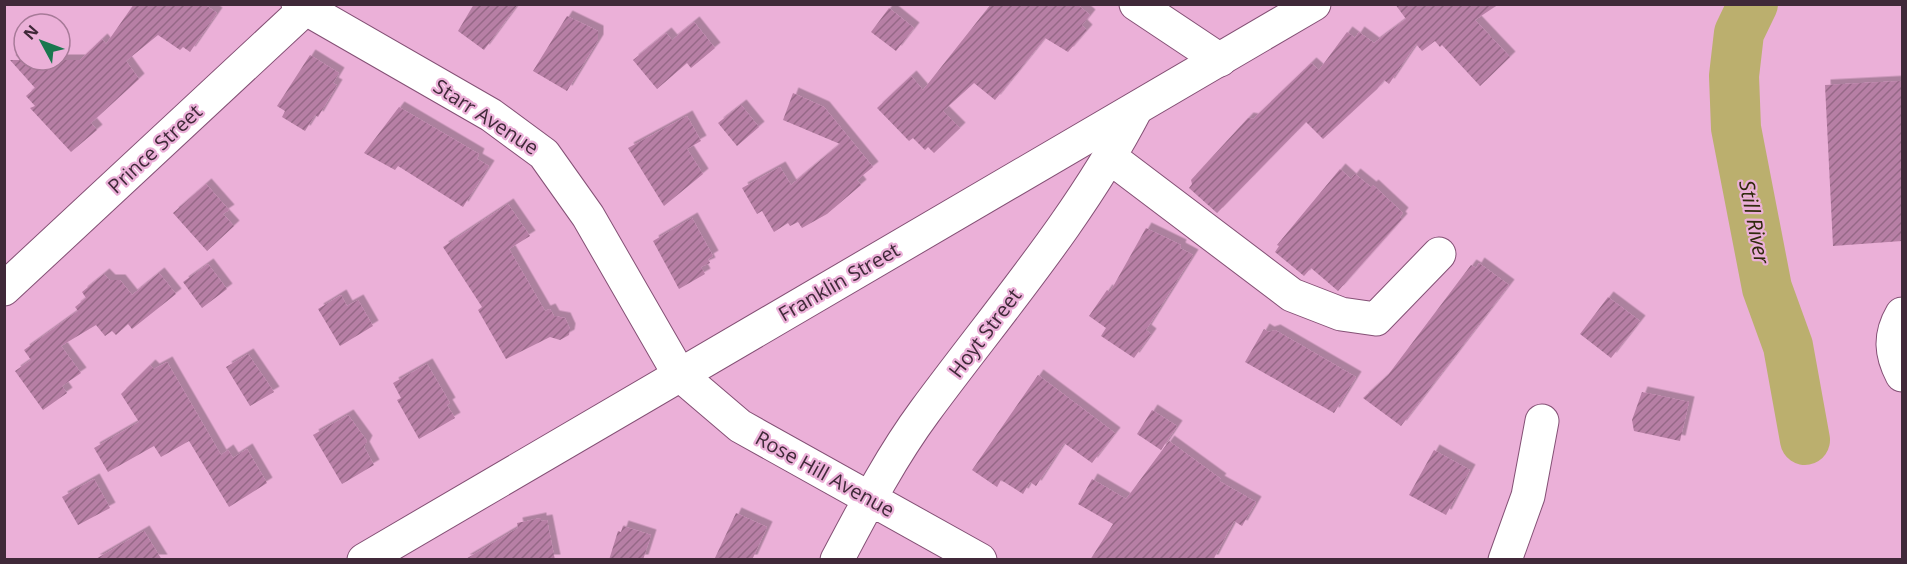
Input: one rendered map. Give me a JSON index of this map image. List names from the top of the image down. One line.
{"streets":{"street":["Starr Avenue","Prince Street","Franklin Street","Hoyt Street","Rose Hill Avenue"]},"crossings":[["Starr Avenue","Prince Street"],["Starr Avenue","Franklin Street"],["Starr Avenue","Rose Hill Avenue"],["Franklin Street","Hoyt Street"],["Franklin Street","Rose Hill Avenue"],["Hoyt Street","Rose Hill Avenue"]],"water":["Still River"],"north":"top left"}
